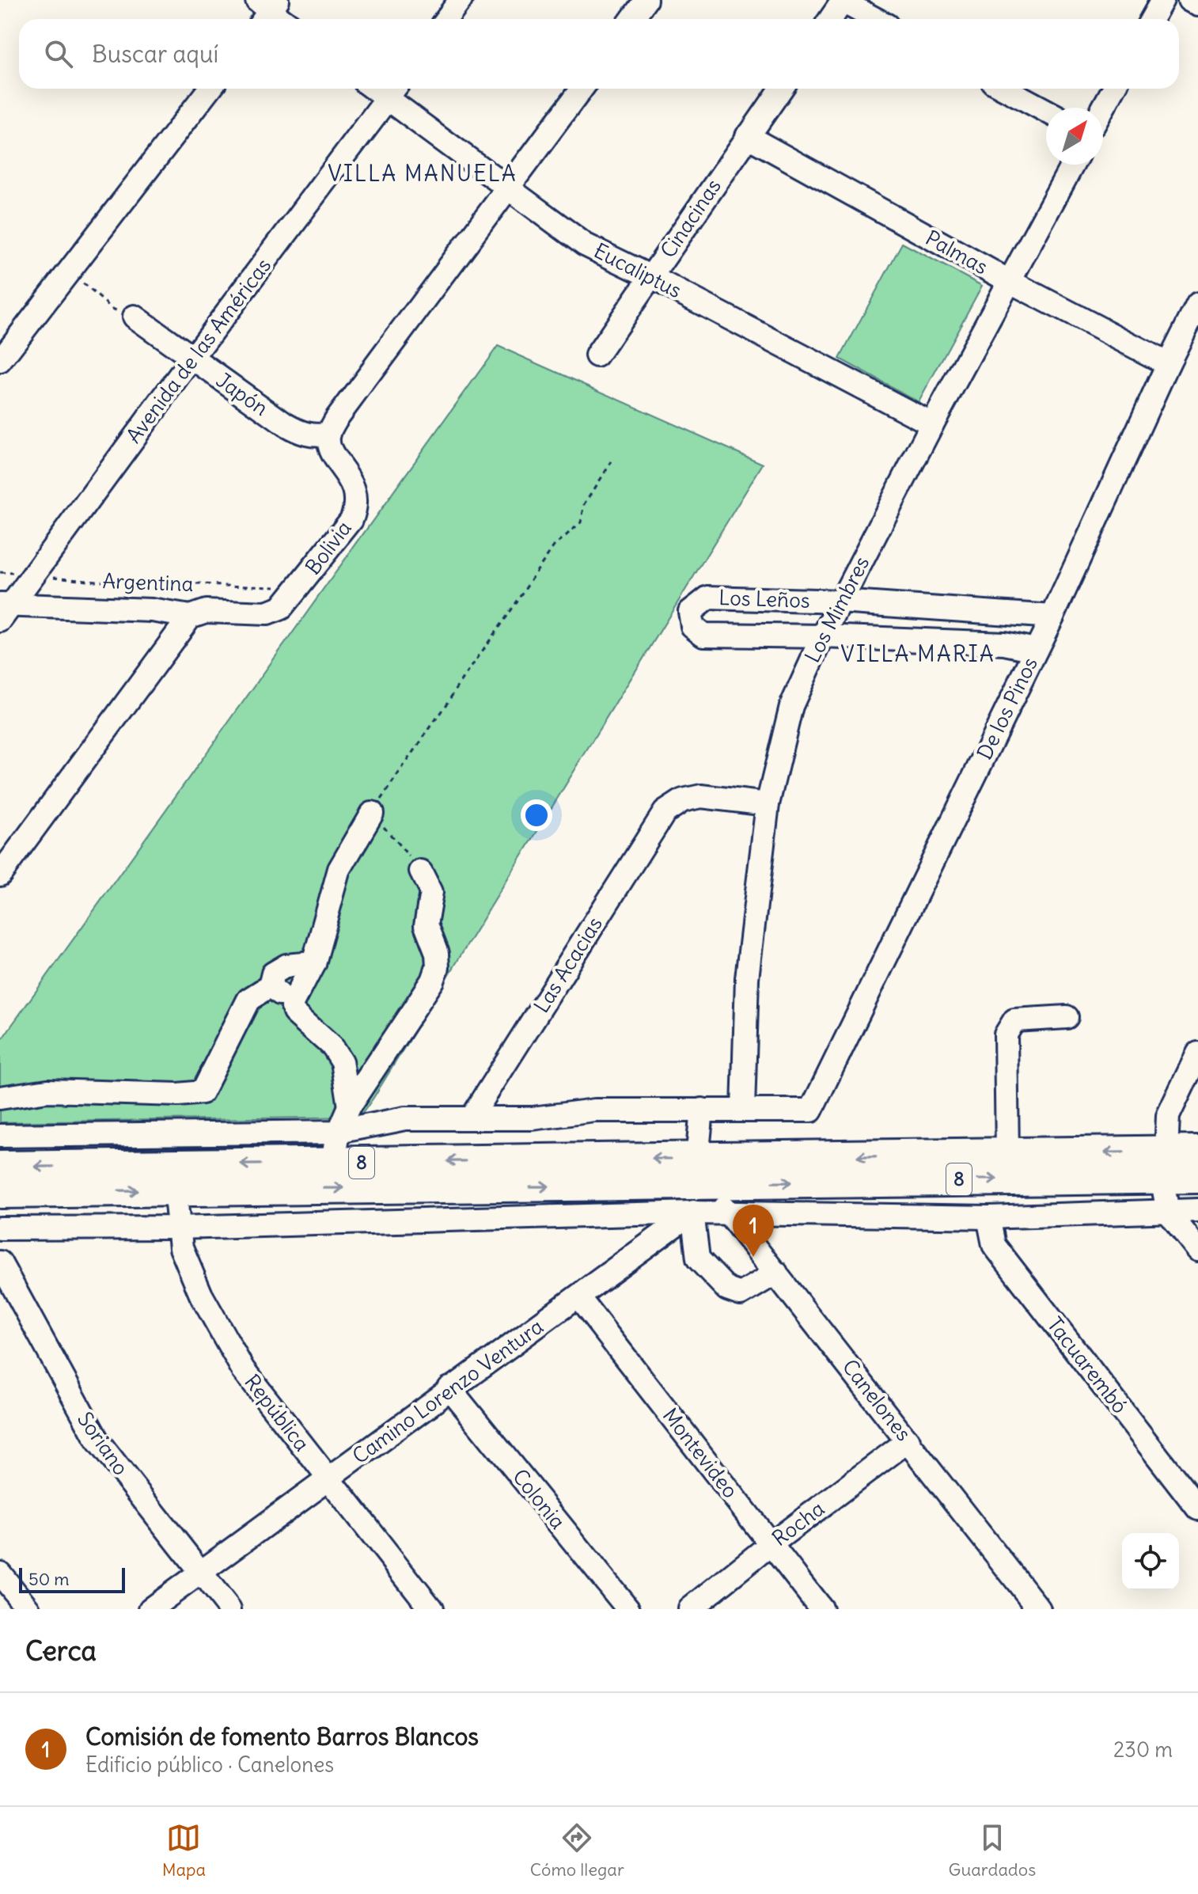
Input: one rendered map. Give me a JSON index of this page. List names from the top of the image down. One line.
{"streets":{"highway":["8"],"street":["Cinacinas","Palmas","Eucaliptus","Avenida de las Américas","Japón","Bolivia","Argentina","Los Leños","Los Mimbres","De los Pinos","Las Acacias","Tacuarembó","Camino Lorenzo Ventura","Canelones","República","Soriano","Montevideo","Colonia","Rocha"]},"crossings":[["Cinacinas","Palmas"],["Cinacinas","Eucaliptus"],["Palmas","Los Mimbres"],["Palmas","De los Pinos"],["Eucaliptus","Avenida de las Américas"],["Eucaliptus","Los Mimbres"],["Avenida de las Américas","Japón"],["Avenida de las Américas","Argentina"],["Japón","Bolivia"],["Bolivia","Argentina"],["Los Leños","Los Mimbres"],["Los Leños","De los Pinos"],["Los Mimbres","De los Pinos"],["Los Mimbres","Las Acacias"],["8","Camino Lorenzo Ventura"],["8","Canelones"],["8","República"],["Camino Lorenzo Ventura","Canelones"],["Camino Lorenzo Ventura","República"],["Camino Lorenzo Ventura","Soriano"],["Camino Lorenzo Ventura","Montevideo"],["Camino Lorenzo Ventura","Colonia"],["Canelones","Rocha"],["Montevideo","Rocha"]],"districts":["VILLA MANUELA","VILLA MARIA"],"scale_bar":"50 m","north":"top right","page":{"search":"Buscar aquí","pins":"1","scale":"50 m","heading":"Cerca","list":[{"mark":"1","name":"Comisión de fomento Barros Blancos","note":"Edificio público · Canelones","value":"230 m"}],"nav":["Mapa","Cómo llegar","Guardados"]}}
